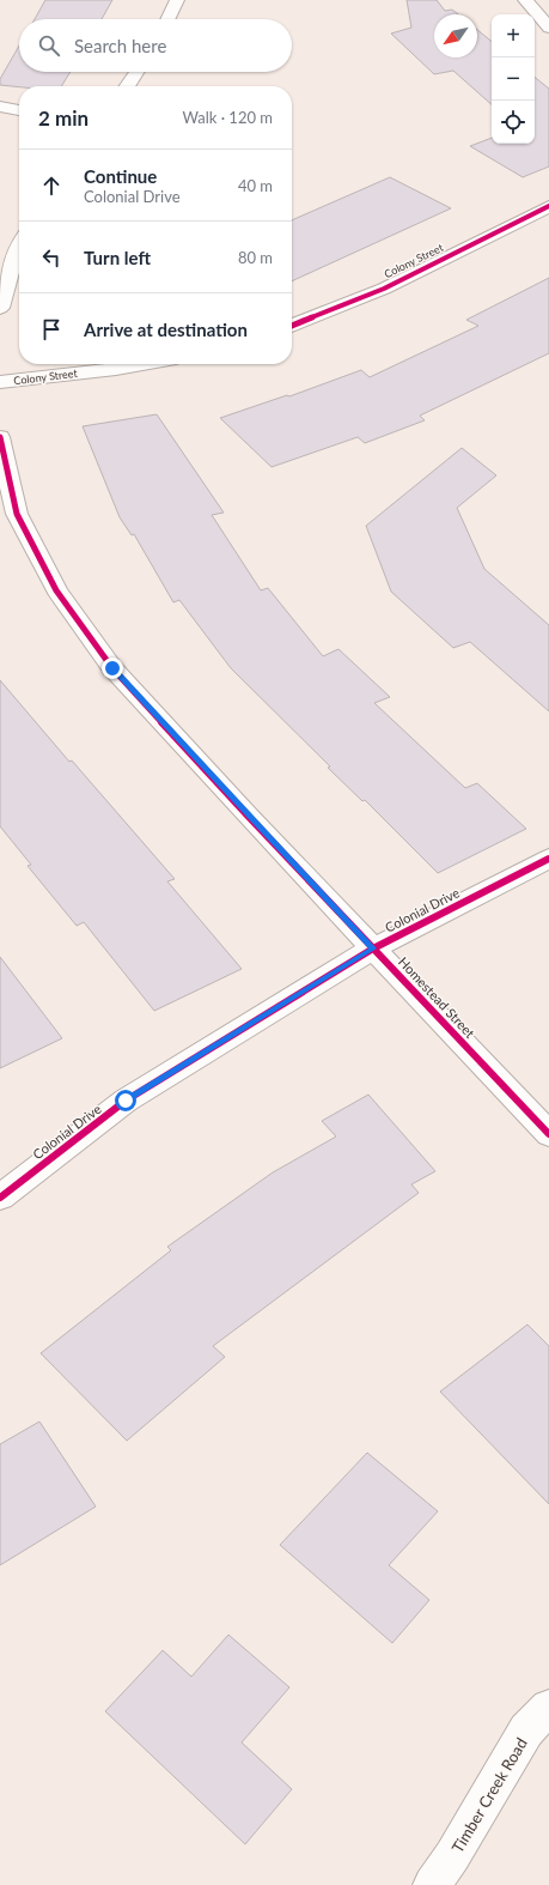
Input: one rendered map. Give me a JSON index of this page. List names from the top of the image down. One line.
{"streets":{"street":["Colony Street","Colonial Drive","Homestead Street","Timber Creek Road"]},"crossings":[["Colonial Drive","Homestead Street"]],"north":"bottom left","page":{"map_buttons":["+","−"],"search":"Search here","heading":["2 min","Walk · 120 m"],"list":[["Continue","Colonial Drive","40 m"],["Turn left","80 m"],"Arrive at destination"]}}
